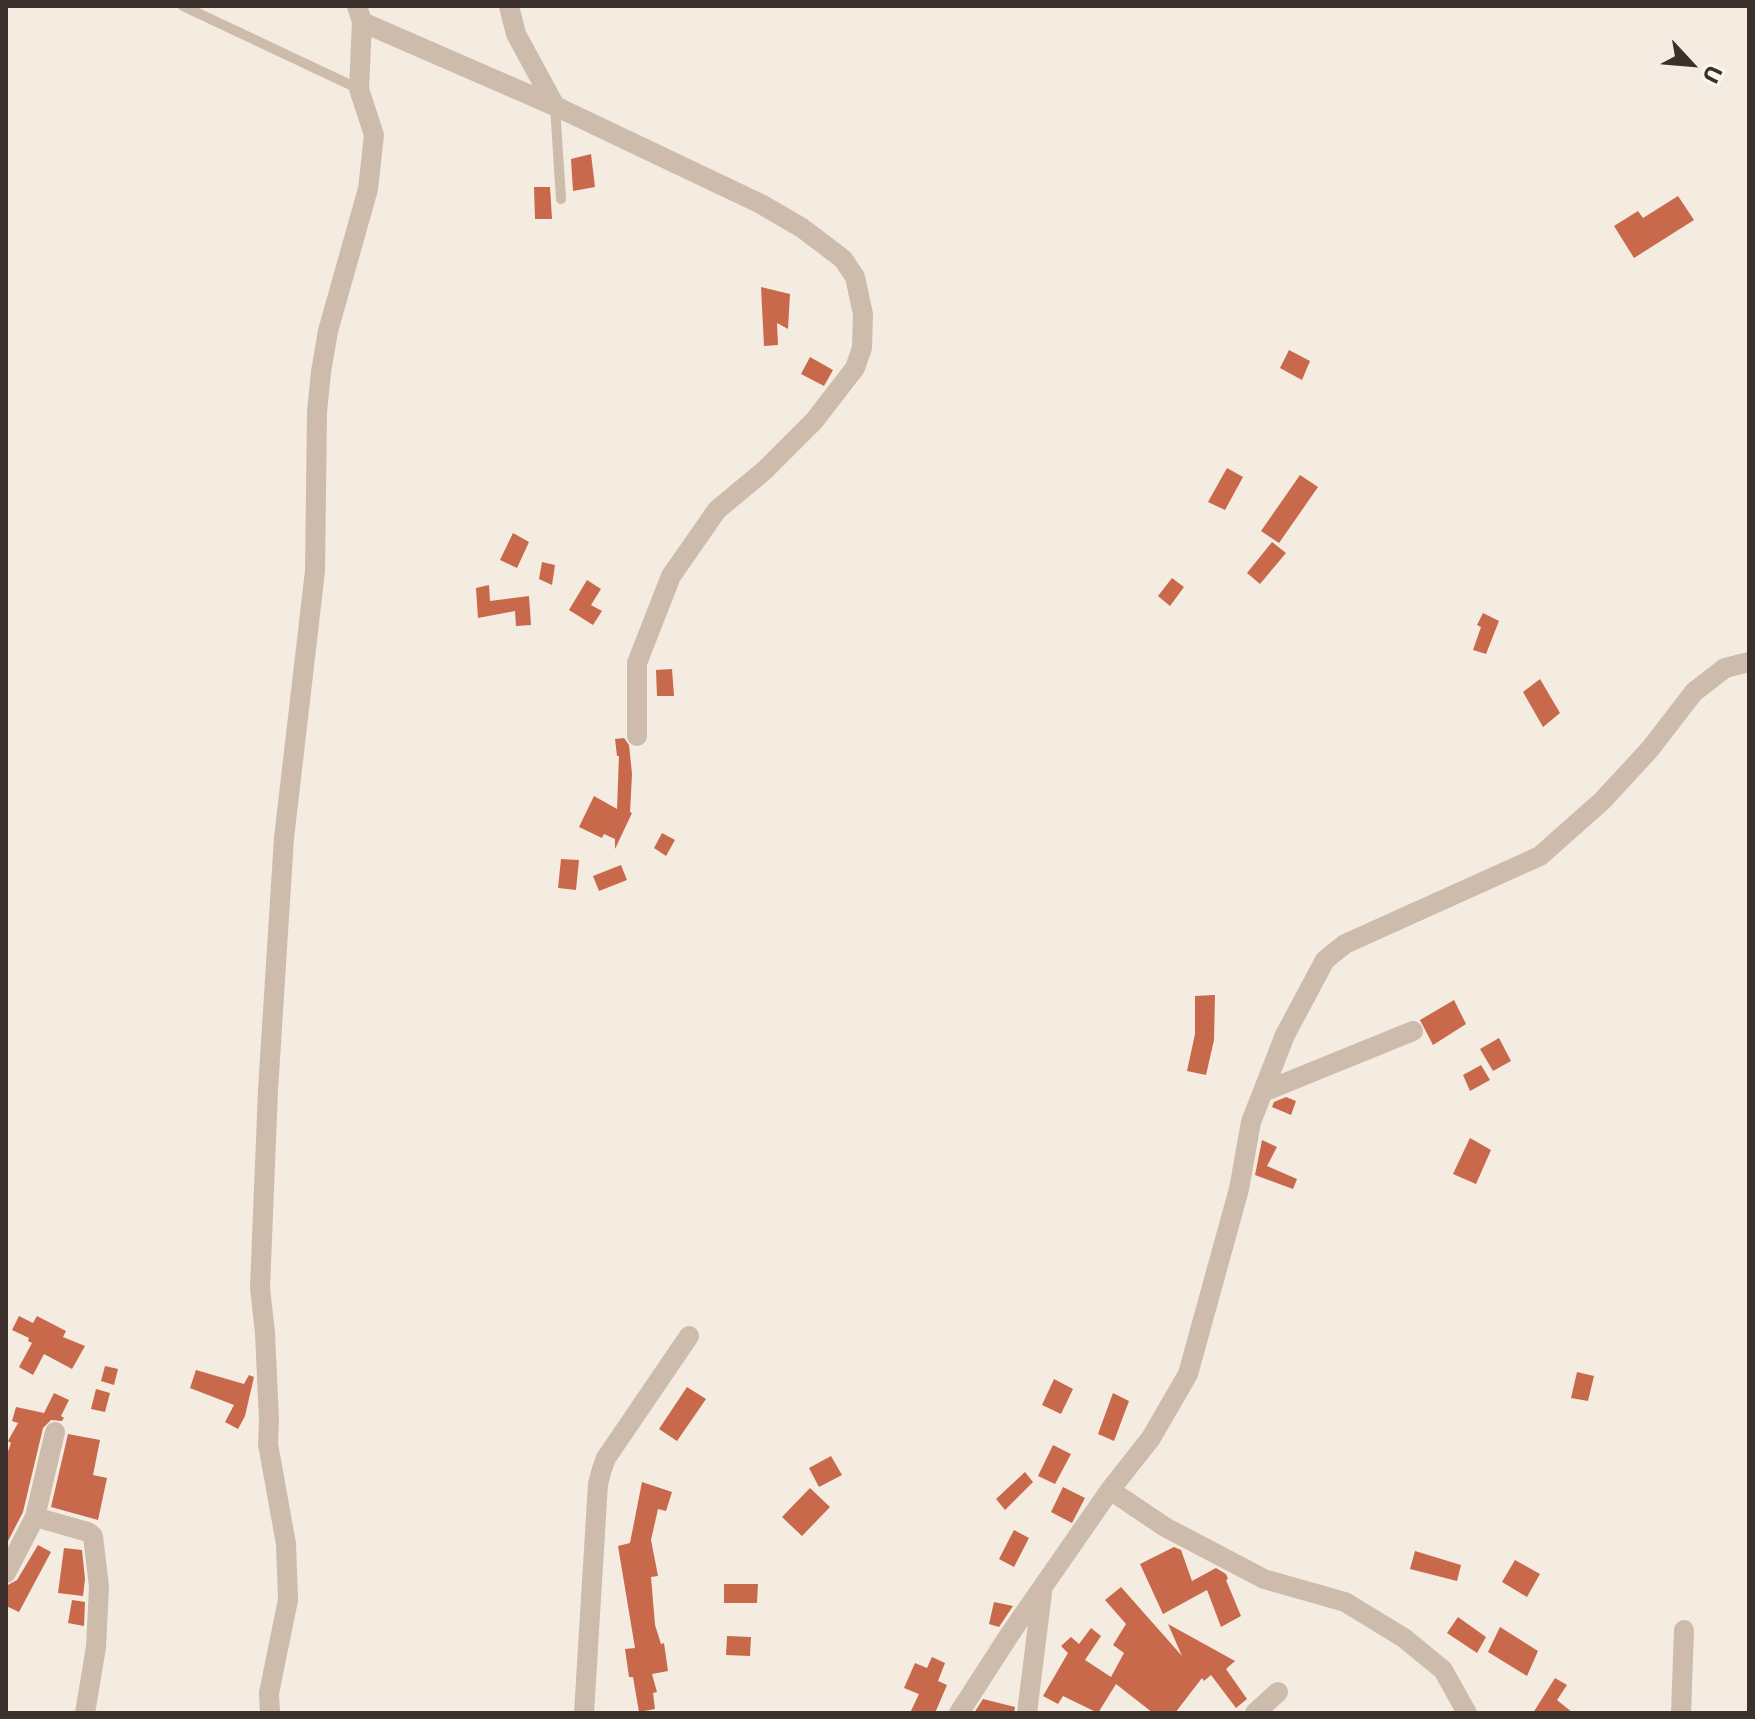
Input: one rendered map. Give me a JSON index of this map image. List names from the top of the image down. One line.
{"north":"bottom right"}
